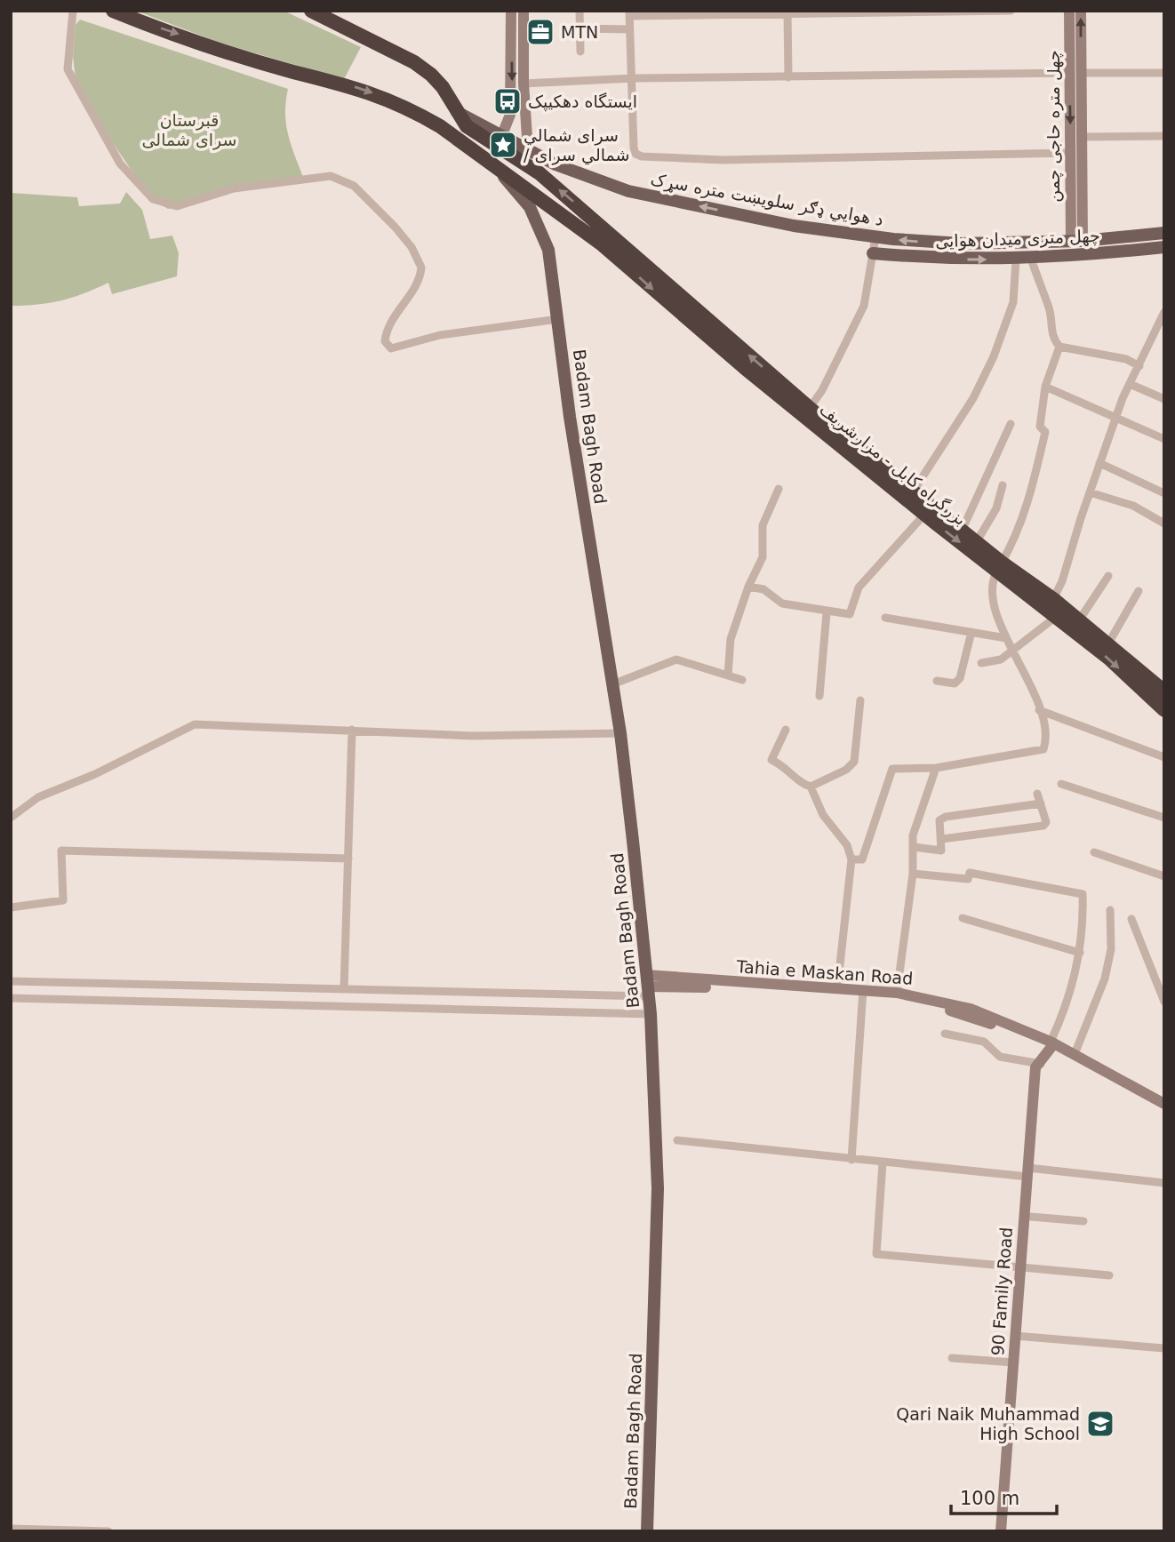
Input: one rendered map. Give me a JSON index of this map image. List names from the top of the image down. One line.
{"streets":{"highway":["بزرگراه کابل - مزارشریف"],"main road":["چهل متره حاجی چمن","د هوايي ډګر سلویښت متره سړک","چهل متری میدان هوایی","Badam Bagh Road","Tahia e Maskan Road","90 Family Road"]},"crossings":[["چهل متره حاجی چمن","د هوايي ډګر سلویښت متره سړک"],["Badam Bagh Road","Tahia e Maskan Road"],["Tahia e Maskan Road","90 Family Road"]],"one_way":["د هوايي ډګر سلویښت متره سړک","چهل متری میدان هوایی"],"parks":["قبرستان سرای شمالی"],"places":{"office":["MTN"],"bus stop":["ایستگاه دهکیپک"],"place":["سرای شمالي / شمالي سرای"],"school or university":["Qari Naik Muhammad High School"]},"scale_bar":"100 m"}
